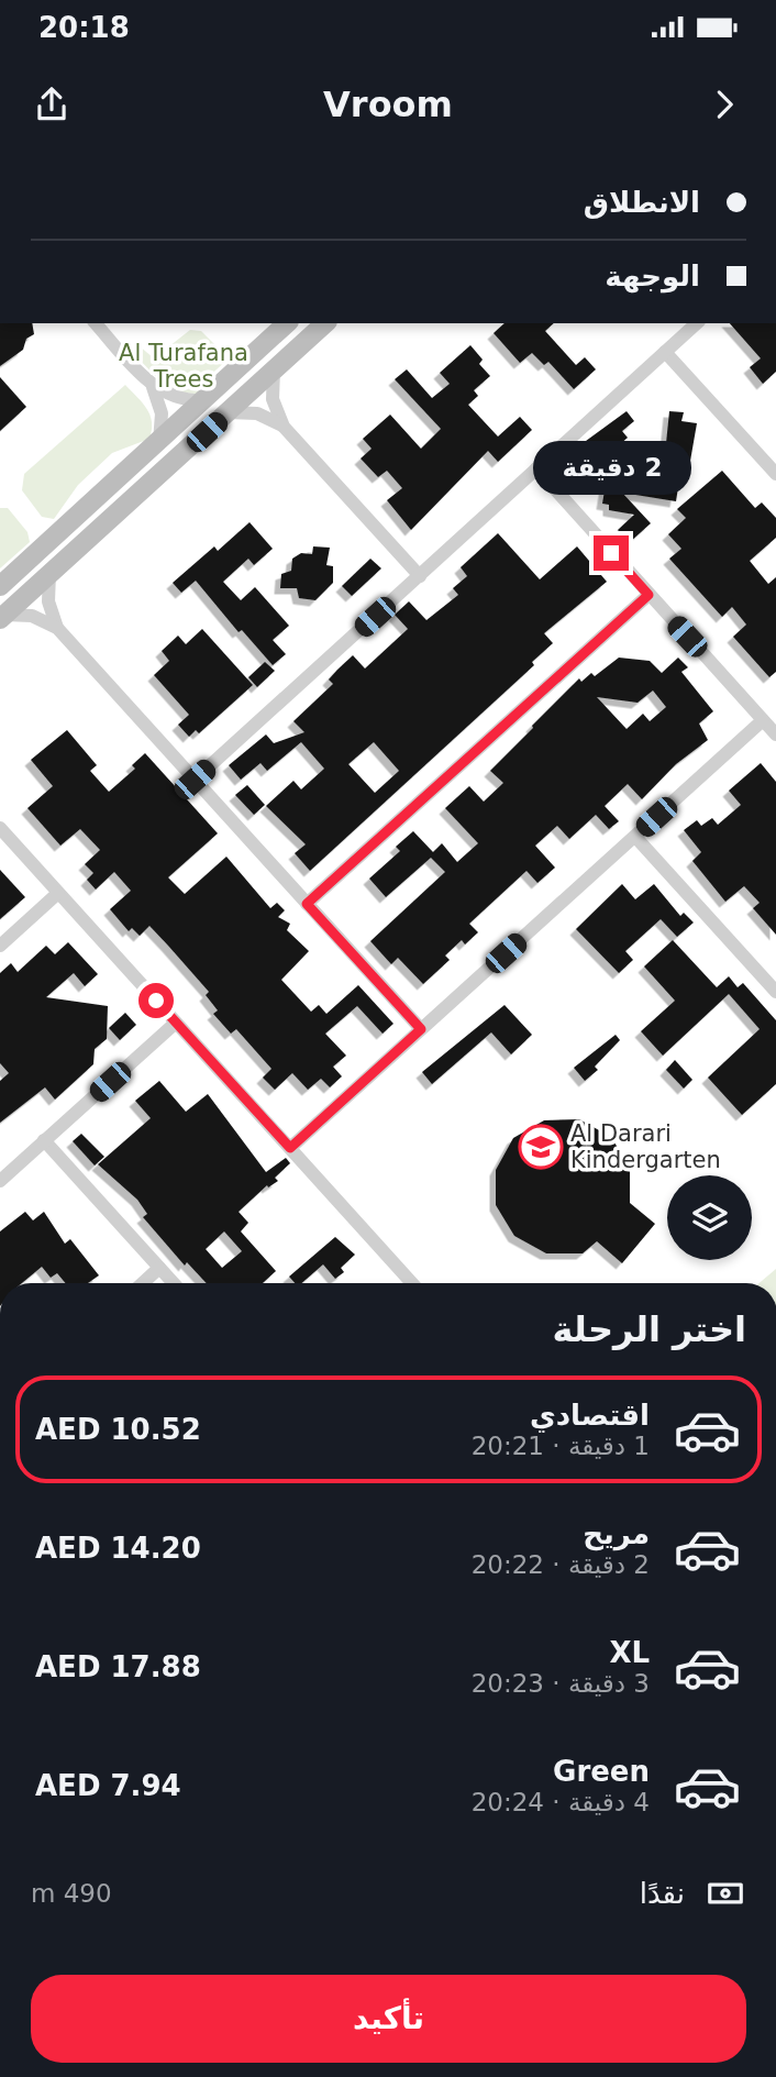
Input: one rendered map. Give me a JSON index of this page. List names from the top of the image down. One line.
{"parks":["Al Turafana Trees"],"places":{"school or university":["Al Darari Kindergarten"]},"page":{"status":"20:18","header":"Vroom","banner":["الانطلاق","الوجهة"],"bubble":"2 دقيقة","heading":"اختر الرحلة","list":[{"name":"اقتصادي","note":"1 دقيقة · 20:21","value":"AED 10.52"},{"name":"مريح","note":"2 دقيقة · 20:22","value":"AED 14.20"},{"name":"XL","note":"3 دقيقة · 20:23","value":"AED 17.88"},{"name":"Green","note":"4 دقيقة · 20:24","value":"AED 7.94"}],"pay":["نقدًا","490 m"],"buttons":"تأكيد"}}
